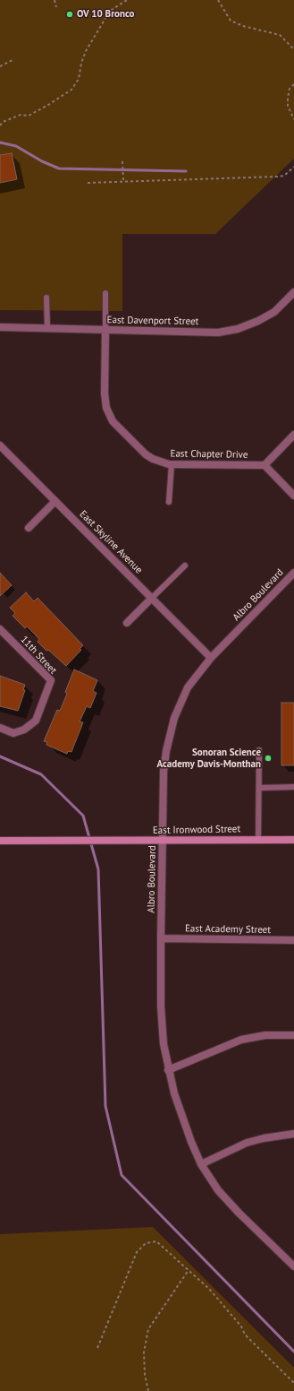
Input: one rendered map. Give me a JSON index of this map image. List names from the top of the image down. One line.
{"streets":{"street":["East Davenport Street","East Chapter Drive","East Skyline Avenue","Albro Boulevard","11th Street","East Ironwood Street","East Academy Street"]},"crossings":[["East Davenport Street","East Chapter Drive"],["East Skyline Avenue","Albro Boulevard"],["Albro Boulevard","East Ironwood Street"],["Albro Boulevard","East Academy Street"]],"places":["OV 10 Bronco","Sonoran Science Academy Davis-Monthan"]}
